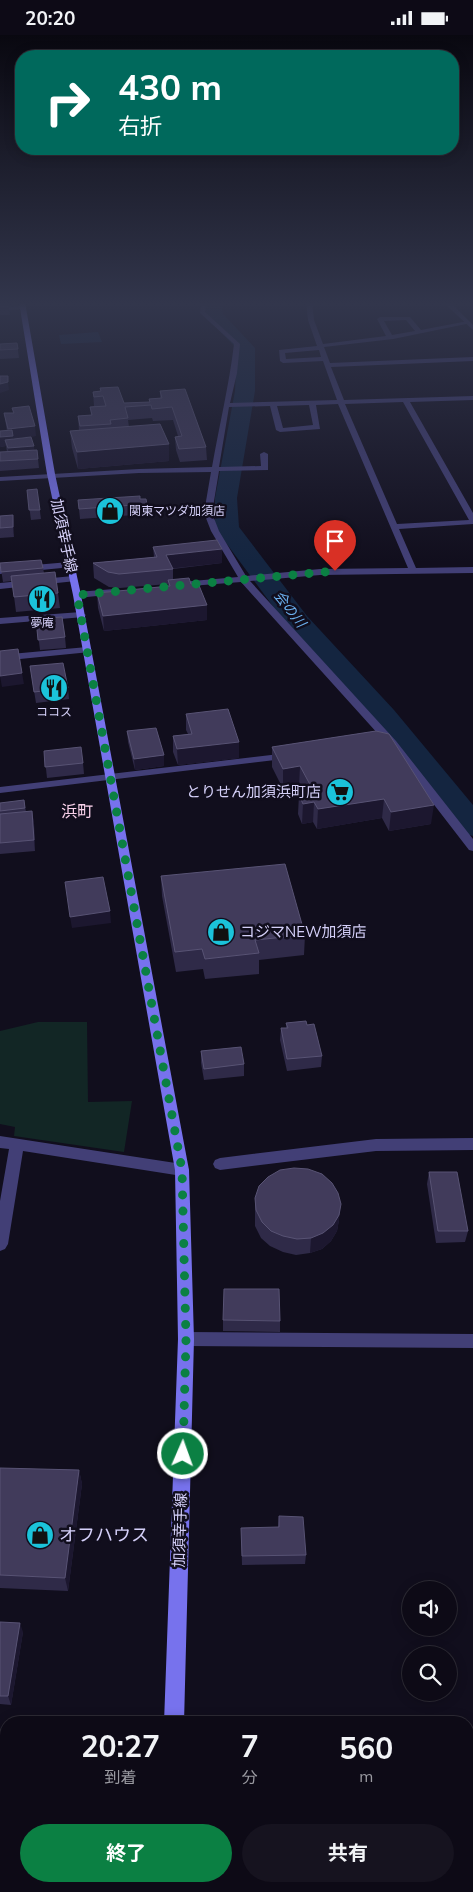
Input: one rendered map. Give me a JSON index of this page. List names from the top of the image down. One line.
{"streets":{"main road":["加須幸手線"]},"districts":["浜町"],"water":["会の川"],"places":{"shop":["関東マツダ加須店","コジマNEW加須店","オフハウス"],"restaurant":["夢庵","ココス"],"supermarket":["とりせん加須浜町店"]},"page":{"status":"20:20","turn":["430 m","右折"],"eta":["20:27","到着","7","分","560","m"],"buttons":["終了","共有"]}}
